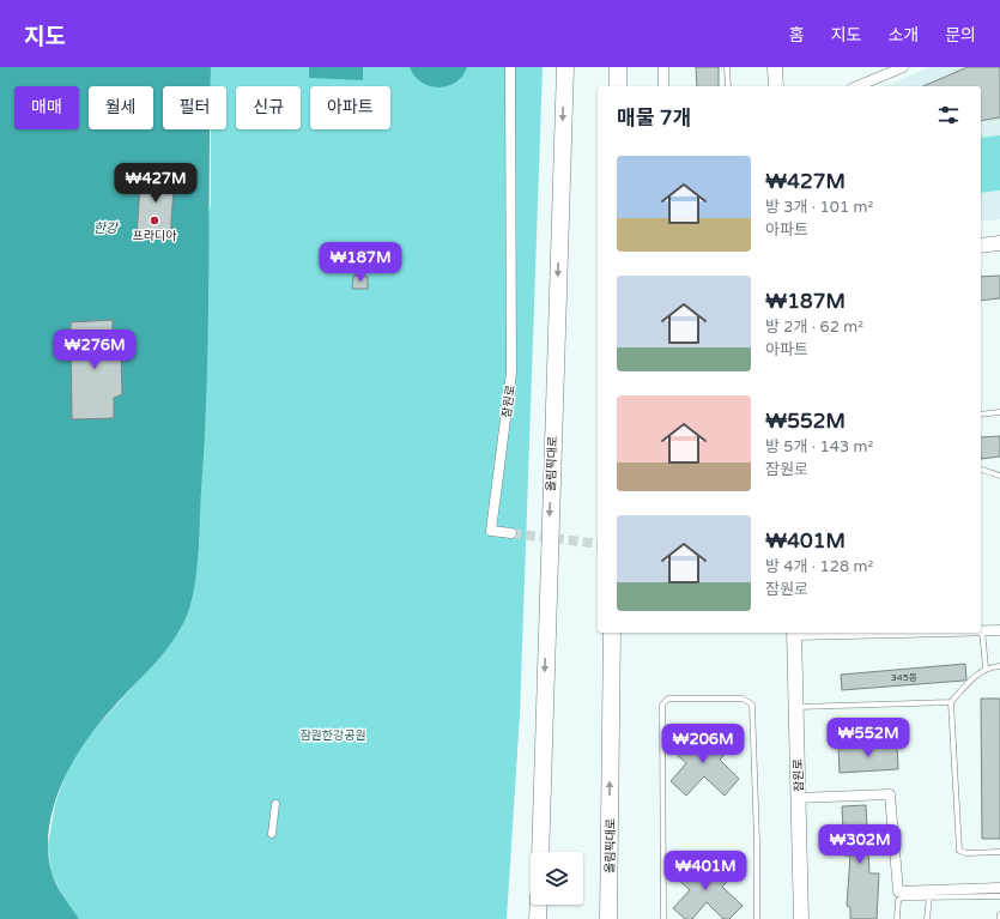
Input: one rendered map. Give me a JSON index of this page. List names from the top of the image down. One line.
{"streets":{"highway":["올림픽대로"],"main road":["잠원로"]},"water":["한강"],"parks":["잠원한강공원"],"places":["프라디아"],"house_numbers":["345동"],"page":{"header":"지도","nav":["홈","지도","소개","문의"],"chip":["매매","월세","필터","신규","아파트"],"heading":"매물 7개","list":[{"name":"₩427M","note":"방 3개 · 101 m² · 아파트"},{"name":"₩187M","note":"방 2개 · 62 m² · 아파트"},{"name":"₩552M","note":"방 5개 · 143 m² · 잠원로"},{"name":"₩401M","note":"방 4개 · 128 m² · 잠원로"}],"price":["₩427M","₩187M","₩276M","₩552M","₩206M","₩302M","₩401M"]}}
